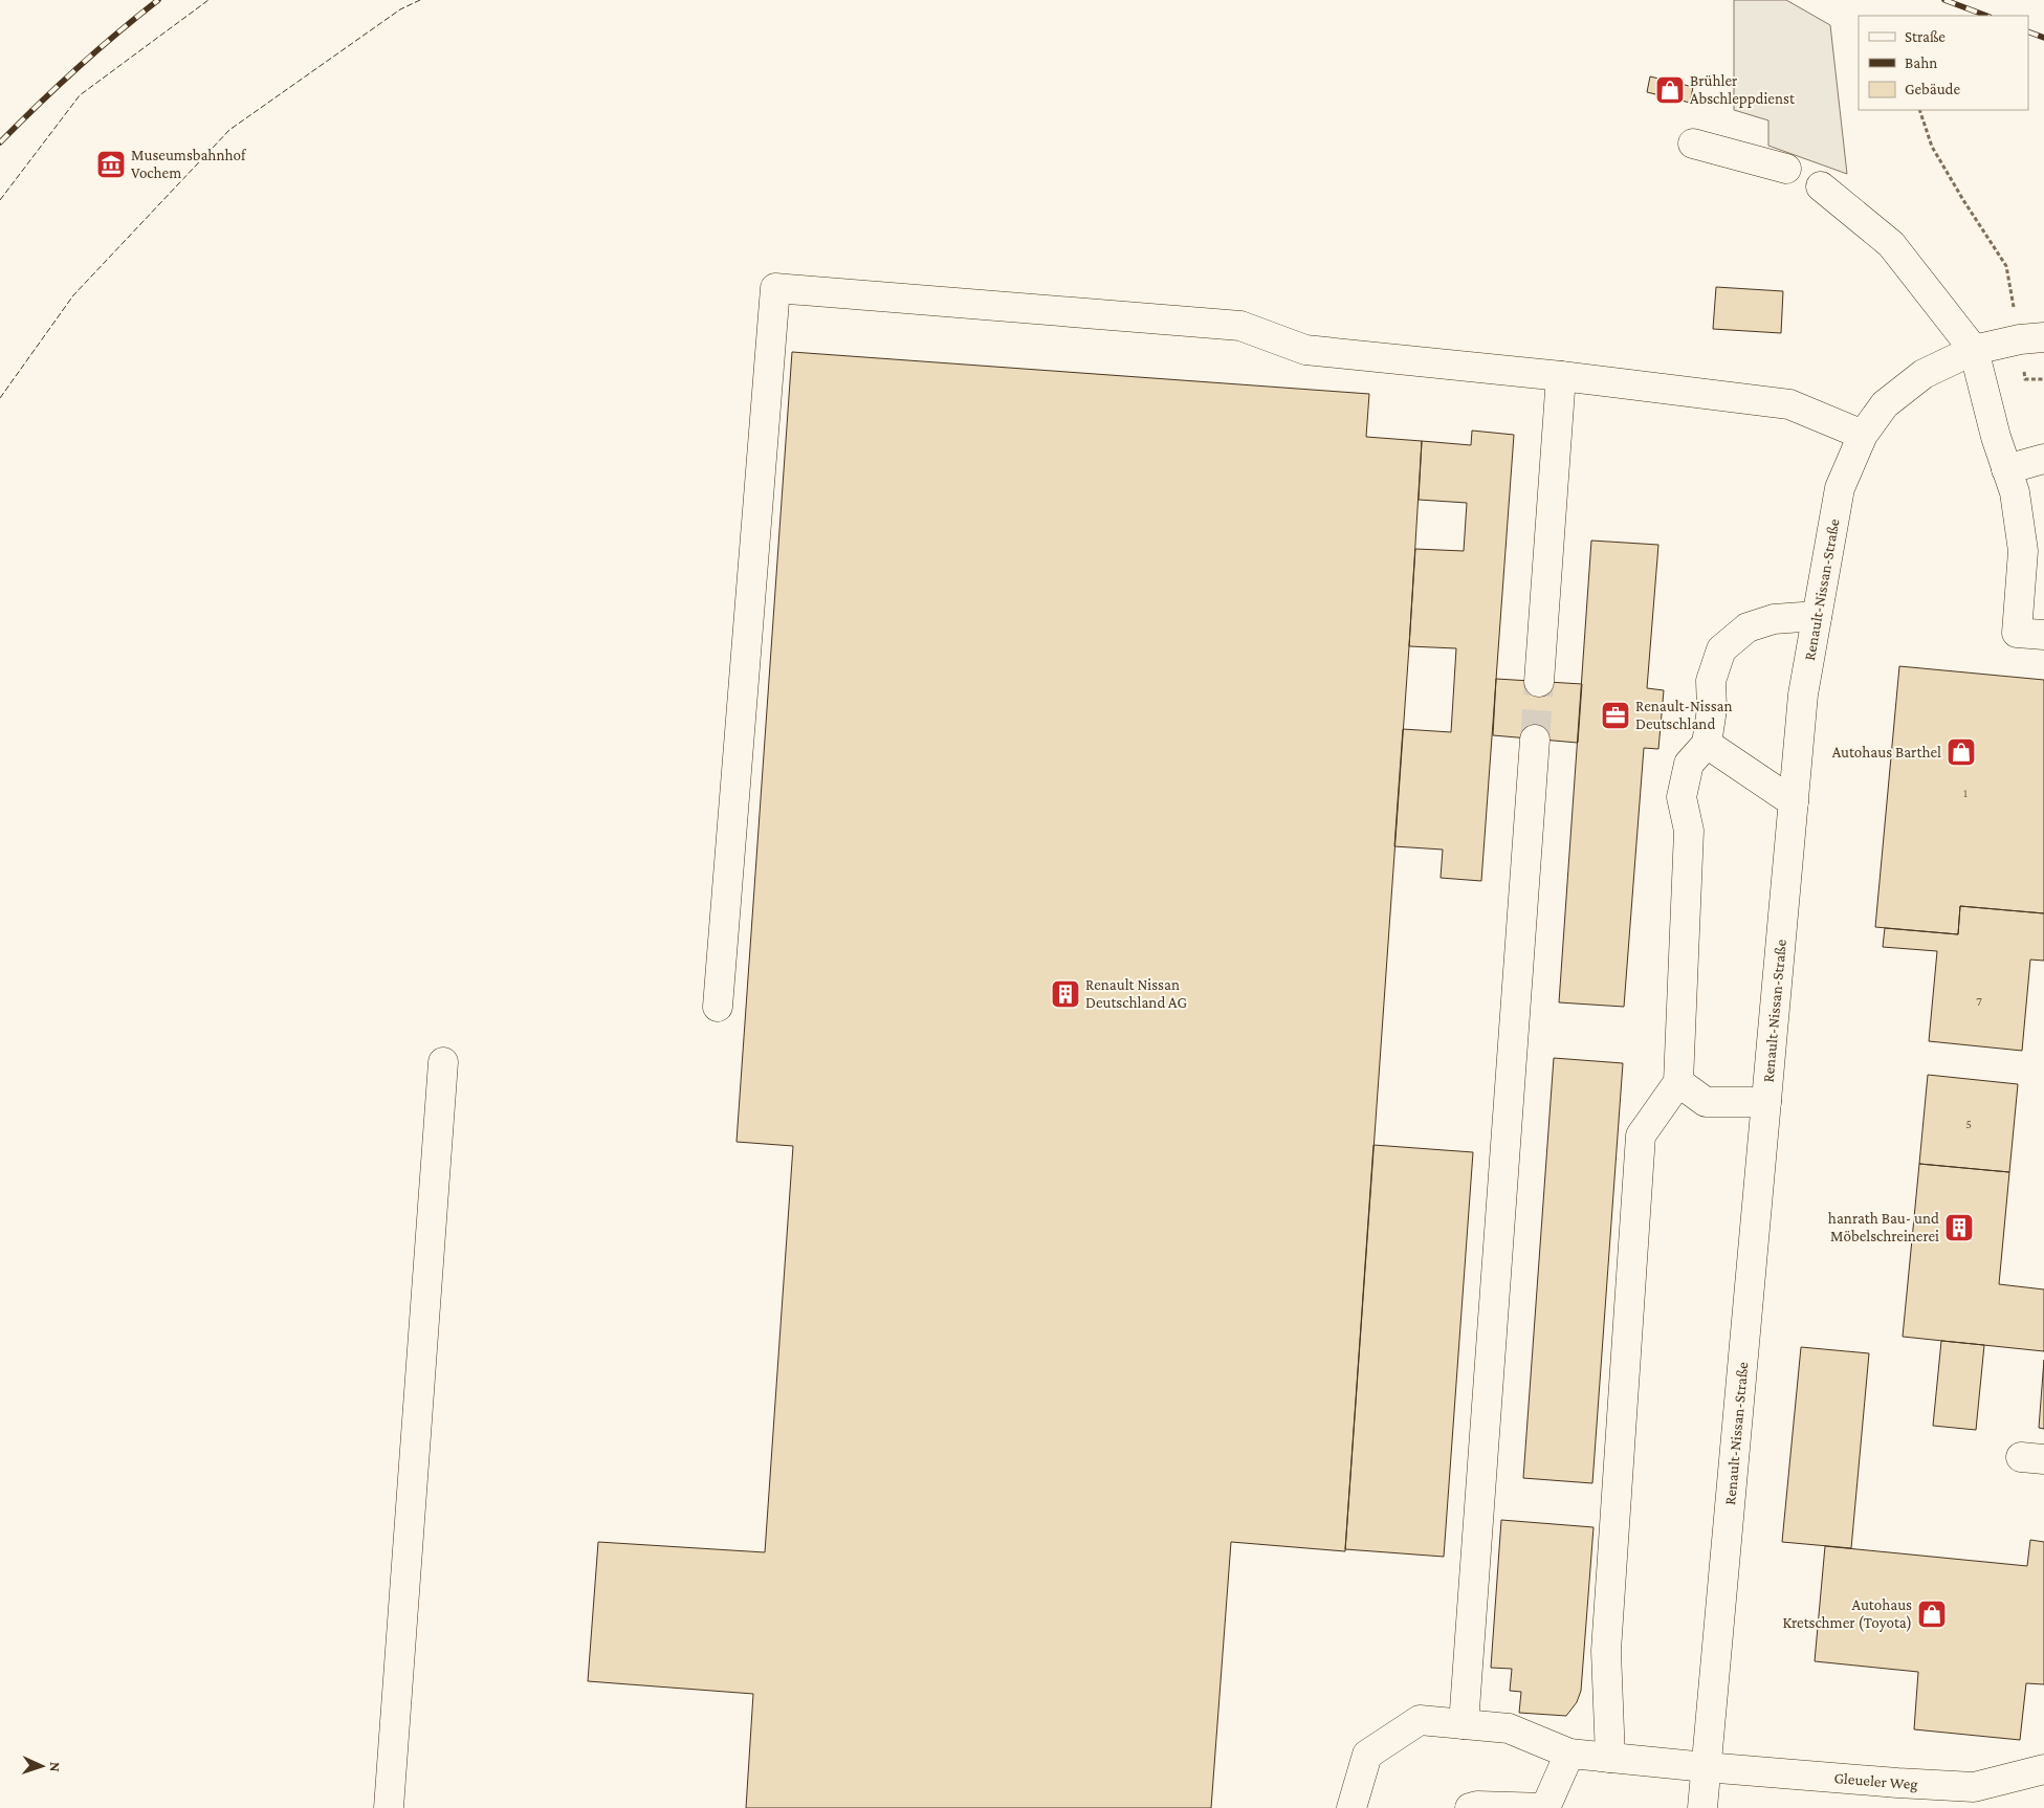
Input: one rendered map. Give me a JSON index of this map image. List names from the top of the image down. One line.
{"streets":{"street":["Renault-Nissan-Straße","Gleueler Weg"]},"crossings":[["Renault-Nissan-Straße","Gleueler Weg"]],"places":{"shop":["Brühler Abschleppdienst","Autohaus Barthel","Autohaus Kretschmer (Toyota)"],"museum":["Museumsbahnhof Vochem"],"office":["Renault-Nissan Deutschland"],"building":["Renault Nissan Deutschland AG","hanrath Bau- und Möbelschreinerei"]},"house_numbers":["1","7","5"],"legend":["Straße","Bahn","Gebäude"],"north":"right"}
